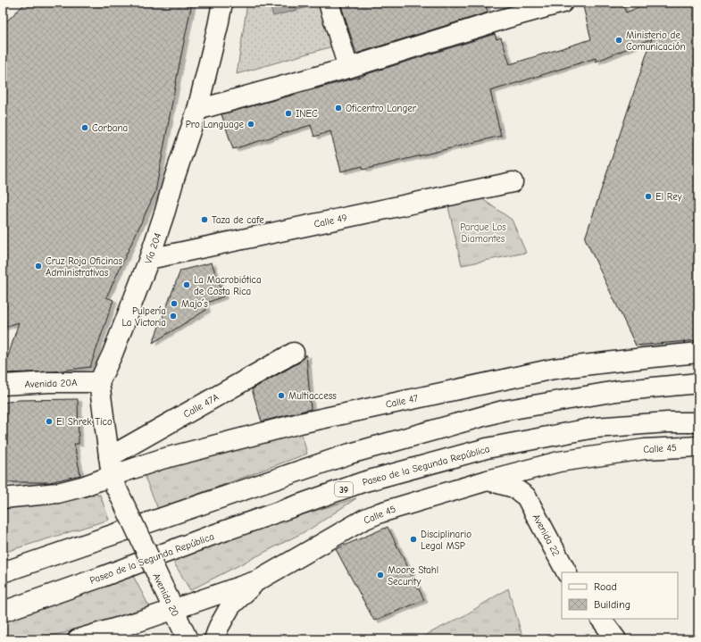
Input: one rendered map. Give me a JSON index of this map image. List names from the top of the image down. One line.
{"streets":{"main road":["Calle 49","Vía 204","Avenida 20A","Calle 47","Calle 47A","Calle 45","Paseo de la Segunda República","39","Avenida 22","Avenida 20"]},"crossings":[["Calle 49","Vía 204"],["Vía 204","Avenida 20A"],["Calle 47","Calle 47A"],["Calle 47","Avenida 20"],["Calle 47A","Avenida 20"],["Calle 45","Avenida 22"],["Calle 45","Avenida 20"]],"parks":["Parque Los Diamantes"],"places":["Ministerio de Comunicación","Oficentro Langer","INEC","Pro Language","Corbana","El Rey","Taza de cafe","Cruz Roja Oficinas Administrativas","La Macrobiótica de Costa Rica","Majo´s","Pulpería La Victoria","Multiaccess","El Shrek Tico","Disciplinario Legal MSP","Moore Stahl Security"],"legend":["Road","Building"]}
